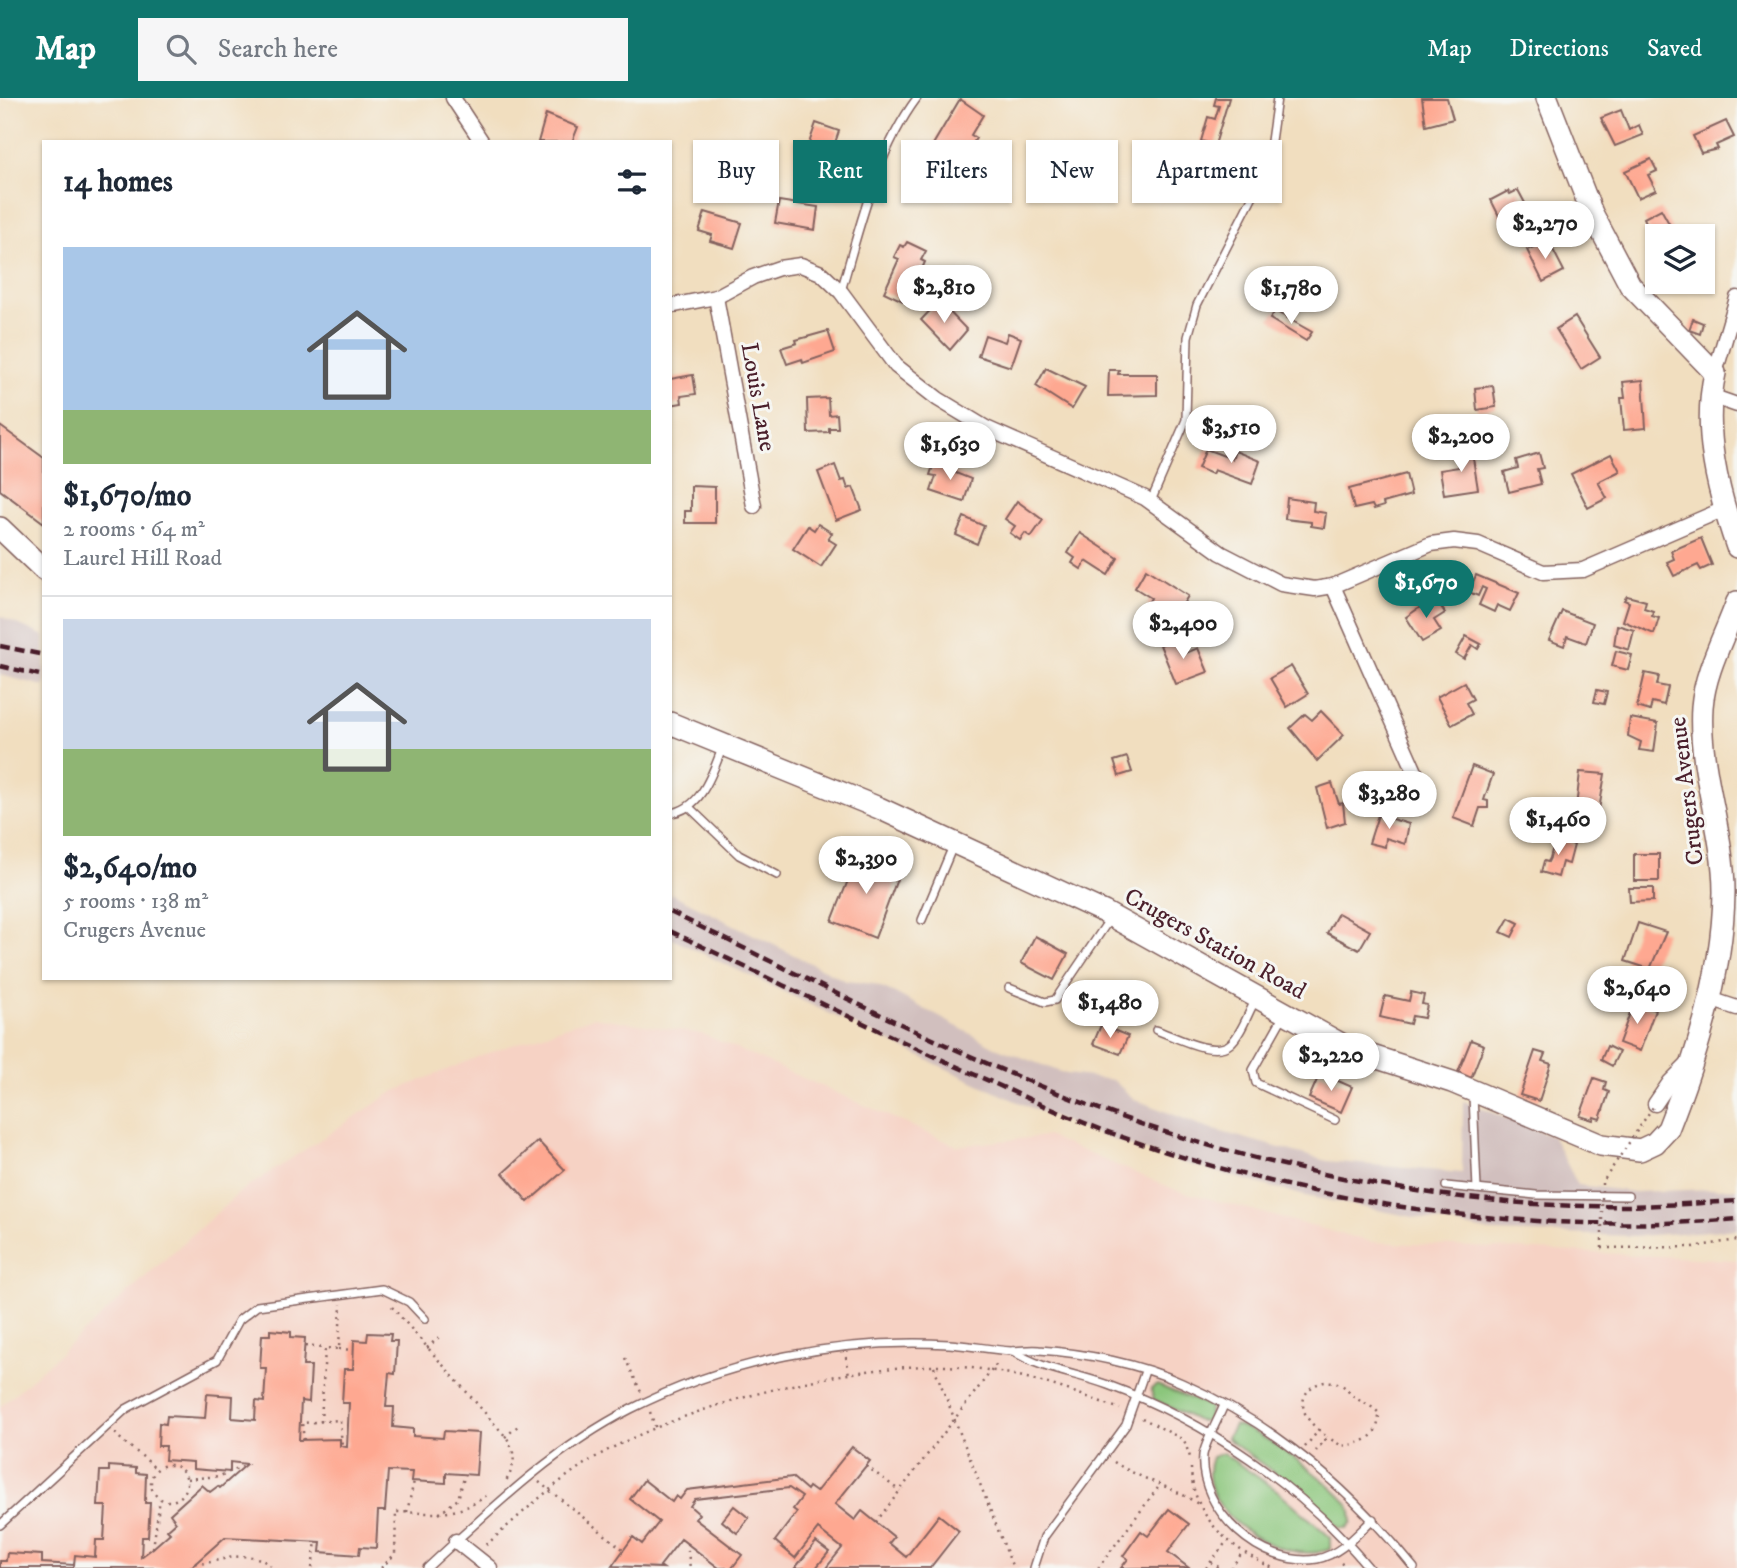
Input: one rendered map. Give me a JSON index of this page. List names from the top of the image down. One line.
{"streets":{"street":["Louis Lane","Crugers Avenue","Crugers Station Road"]},"crossings":[["Crugers Avenue","Crugers Station Road"]],"page":{"header":"Map","search":"Search here","nav":["Map","Directions","Saved"],"chip":["Buy","Rent","Filters","New","Apartment"],"heading":"14 homes","price":["$2,270","$2,810","$1,780","$3,510","$2,200","$1,630","$1,670","$2,400","$3,280","$1,460","$2,390","$2,640","$1,480","$2,220"],"list":[{"name":"$1,670/mo","note":"2 rooms · 64 m² · Laurel Hill Road"},{"name":"$2,640/mo","note":"5 rooms · 138 m² · Crugers Avenue"}]}}
